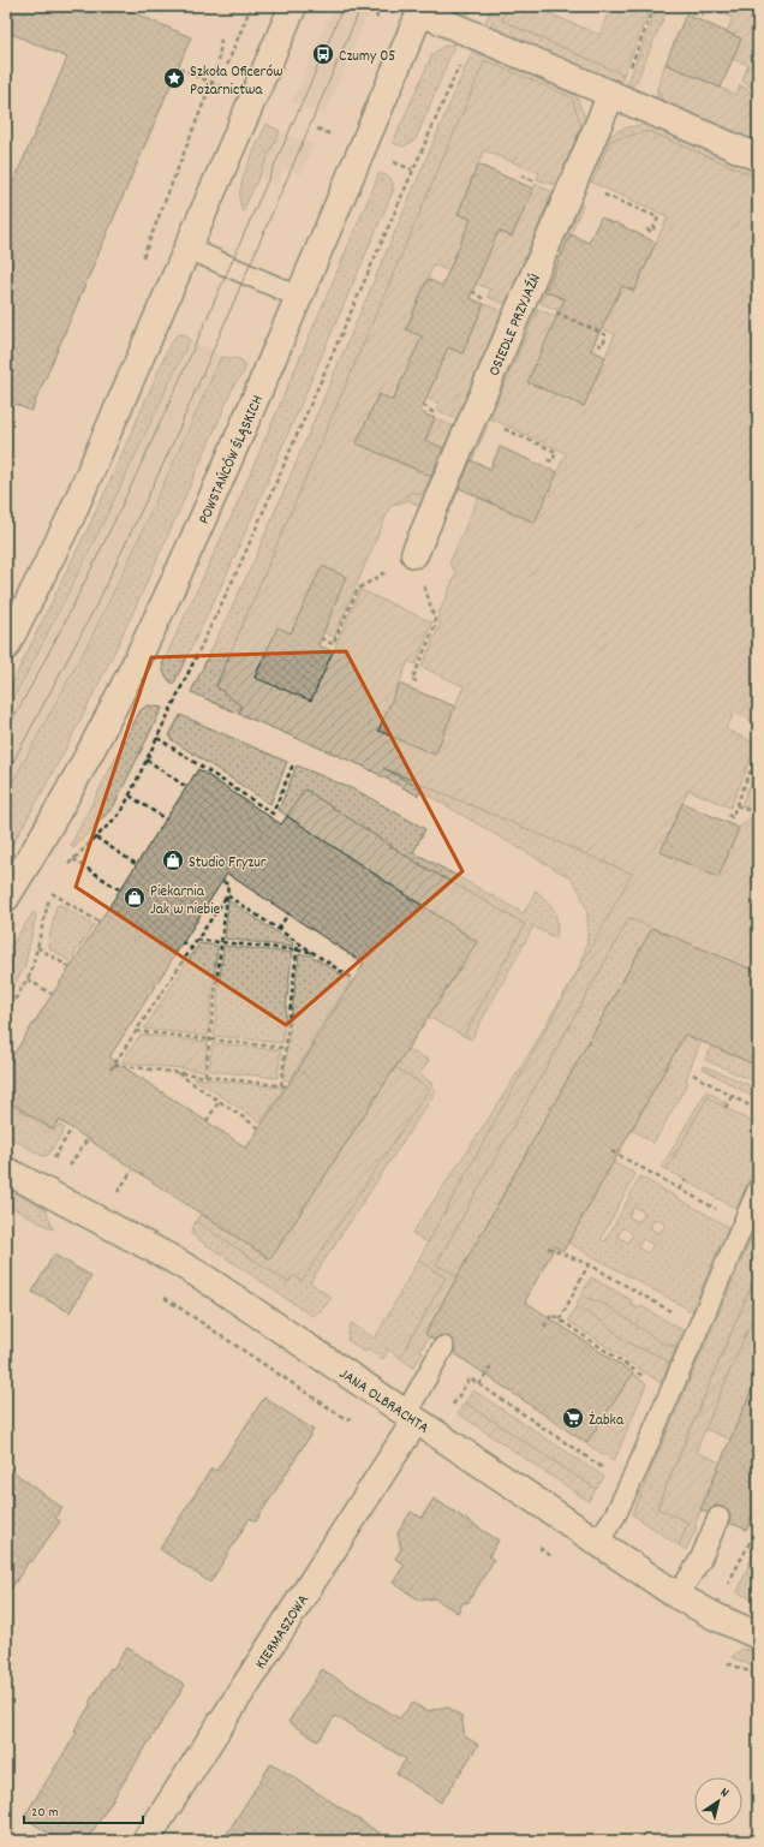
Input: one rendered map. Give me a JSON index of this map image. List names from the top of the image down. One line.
{"streets":{"street":["OSIEDLE PRZYJAŹŃ","POWSTAŃCÓW ŚLĄSKICH","JANA OLBRACHTA","KIERMASZOWA"]},"crossings":[["JANA OLBRACHTA","KIERMASZOWA"]],"places":{"bus stop":["Czumy 05"],"place":["Szkoła Oficerów Pożarnictwa"],"shop":["Studio Fryzur","Piekarnia Jak w niebie"],"supermarket":["Żabka"]},"scale_bar":"20 m","north":"top right"}
